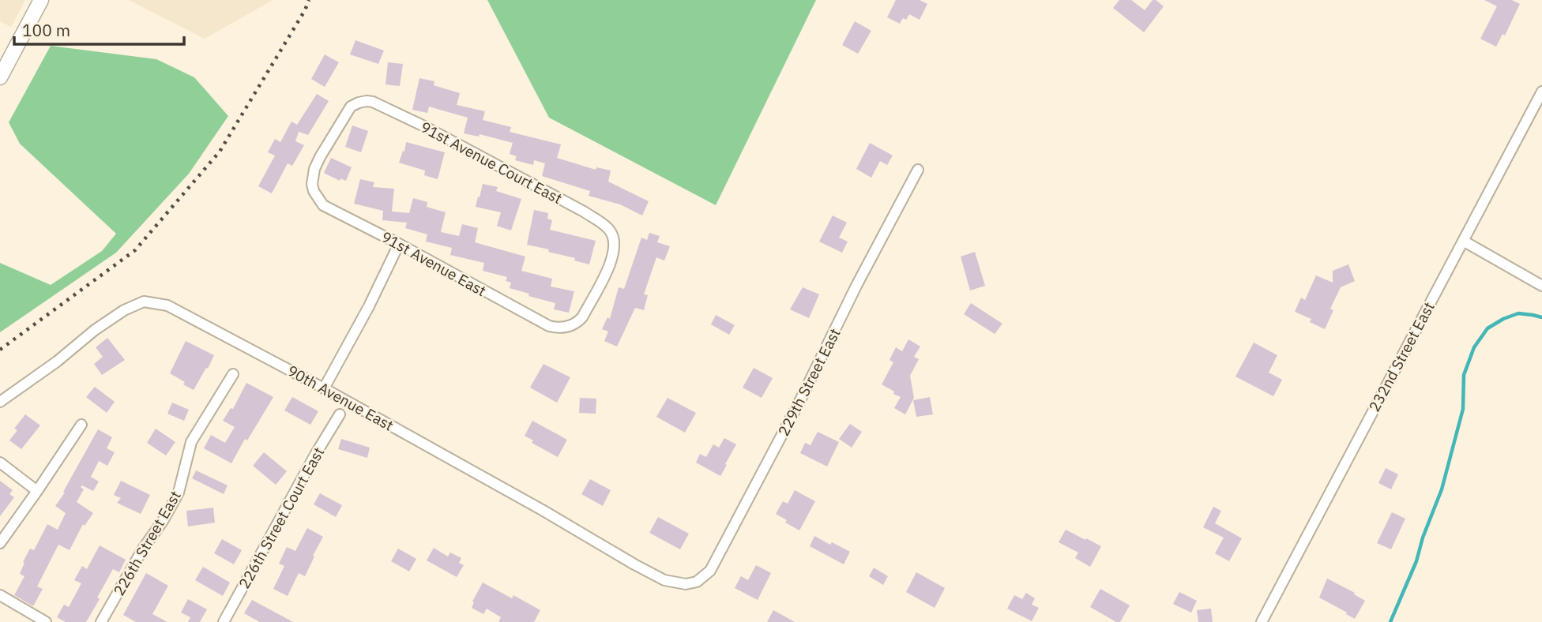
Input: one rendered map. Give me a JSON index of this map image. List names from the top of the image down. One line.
{"streets":{"street":["91st Avenue Court East","91st Avenue East","232nd Street East","229th Street East","90th Avenue East","226th Street Court East","226th Street East"]},"crossings":[["91st Avenue Court East","91st Avenue East"],["229th Street East","90th Avenue East"]],"scale_bar":"100 m"}
